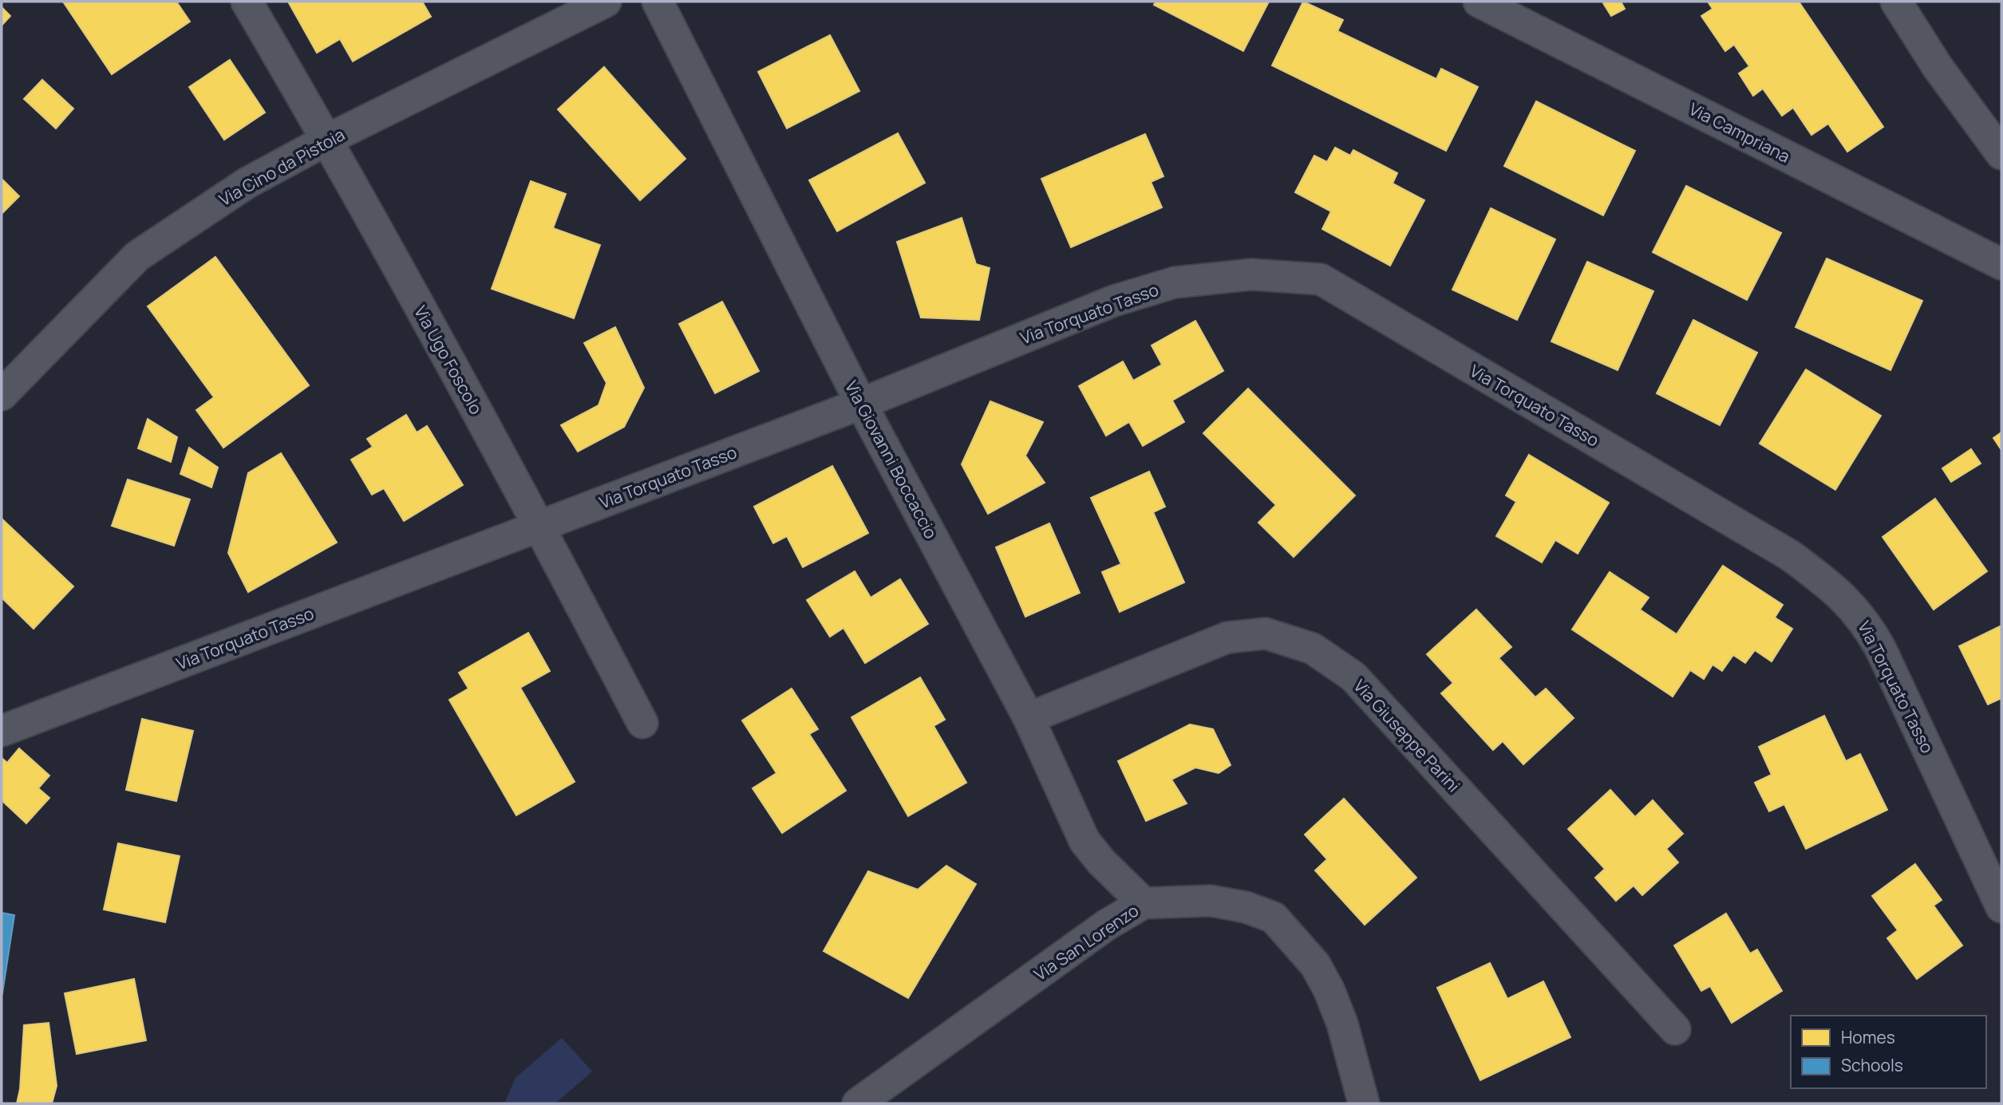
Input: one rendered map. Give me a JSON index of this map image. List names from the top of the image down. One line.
{"streets":{"street":["Via Campriana","Via Cino da Pistoia","Via Torquato Tasso","Via Ugo Foscolo","Via Giovanni Boccaccio","Via Giuseppe Parini","Via San Lorenzo"]},"crossings":[["Via Cino da Pistoia","Via Ugo Foscolo"],["Via Torquato Tasso","Via Ugo Foscolo"],["Via Torquato Tasso","Via Giovanni Boccaccio"],["Via Giovanni Boccaccio","Via Giuseppe Parini"],["Via Giovanni Boccaccio","Via San Lorenzo"]],"legend":["Homes","Schools"]}
